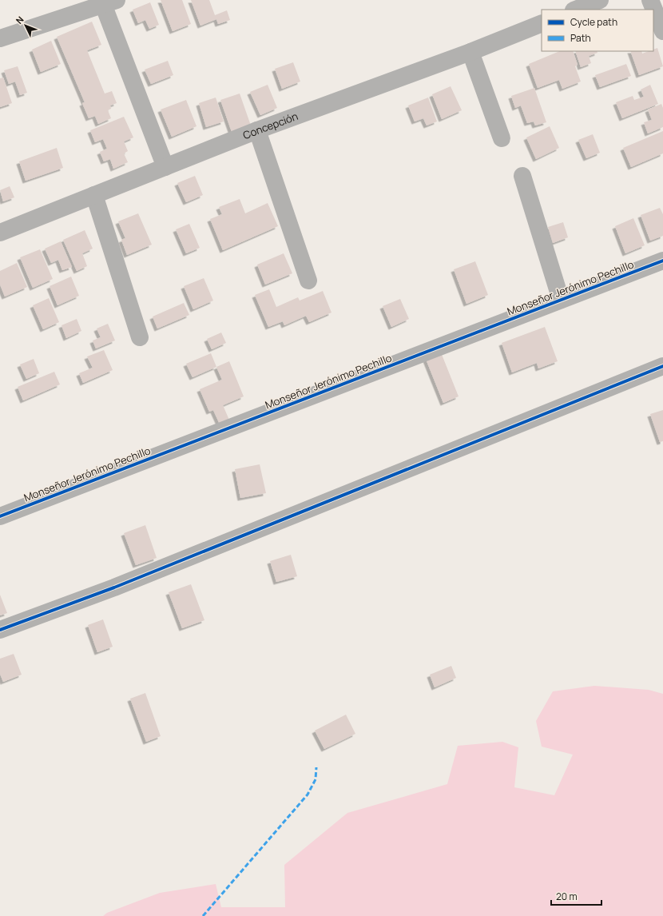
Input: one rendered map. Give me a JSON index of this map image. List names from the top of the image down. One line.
{"streets":{"street":["Concepción","Monseñor Jerónimo Pechillo"]},"legend":["Cycle path","Path"],"scale_bar":"20 m","north":"top left"}
